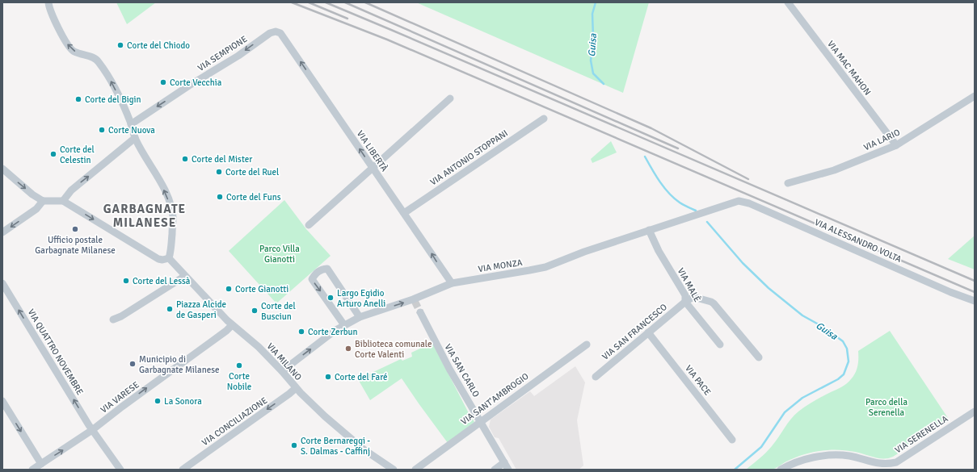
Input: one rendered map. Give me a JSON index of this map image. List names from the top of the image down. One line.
{"streets":{"street":["VIA SEMPIONE","VIA MAC MAHON","VIA LARIO","VIA LIBERTÀ","VIA ANTONIO STOPPANI","VIA ALESSANDRO VOLTA","VIA MONZA","VIA MALÈ","VIA SAN FRANCESCO","VIA QUATTRO NOVEMBRE","VIA MILANO","VIA SAN CARLO","VIA PACE","VIA VARESE","VIA SANT'AMBROGIO","VIA CONCILIAZIONE","VIA SERENELLA"]},"crossings":[["VIA SEMPIONE","VIA LIBERTÀ"],["VIA MAC MAHON","VIA LARIO"],["VIA LIBERTÀ","VIA ANTONIO STOPPANI"],["VIA LIBERTÀ","VIA MONZA"],["VIA ALESSANDRO VOLTA","VIA MONZA"],["VIA MONZA","VIA MALÈ"],["VIA MONZA","VIA MILANO"],["VIA MALÈ","VIA SAN FRANCESCO"],["VIA SAN FRANCESCO","VIA PACE"],["VIA QUATTRO NOVEMBRE","VIA VARESE"],["VIA MILANO","VIA VARESE"],["VIA MILANO","VIA CONCILIAZIONE"],["VIA SAN CARLO","VIA SANT'AMBROGIO"]],"one_way":["VIA SEMPIONE","VIA LIBERTÀ","VIA MONZA","VIA VARESE","VIA CONCILIAZIONE"],"districts":["GARBAGNATE MILANESE"],"water":["Guisa"],"parks":["Parco Villa Gianotti","Parco della Serenella"],"places":["Corte del Chiodo","Corte Vecchia","Corte del Bigin","Corte Nuova","Corte del Celestin","Corte del Mister","Corte del Ruel","Corte del Funs","Ufficio postale Garbagnate Milanese","Corte del Lessà","Corte Gianotti","Largo Egidio Arturo Anelli","Piazza Alcide de Gasperi","Corte del Busciun","Corte Zerbun","Biblioteca comunale Corte Valenti","Municipio di Garbagnate Milanese","Corte Nobile","Corte del Faré","La Sonora","Corte Bernareggi - S. Dalmas - Caffinj"]}
